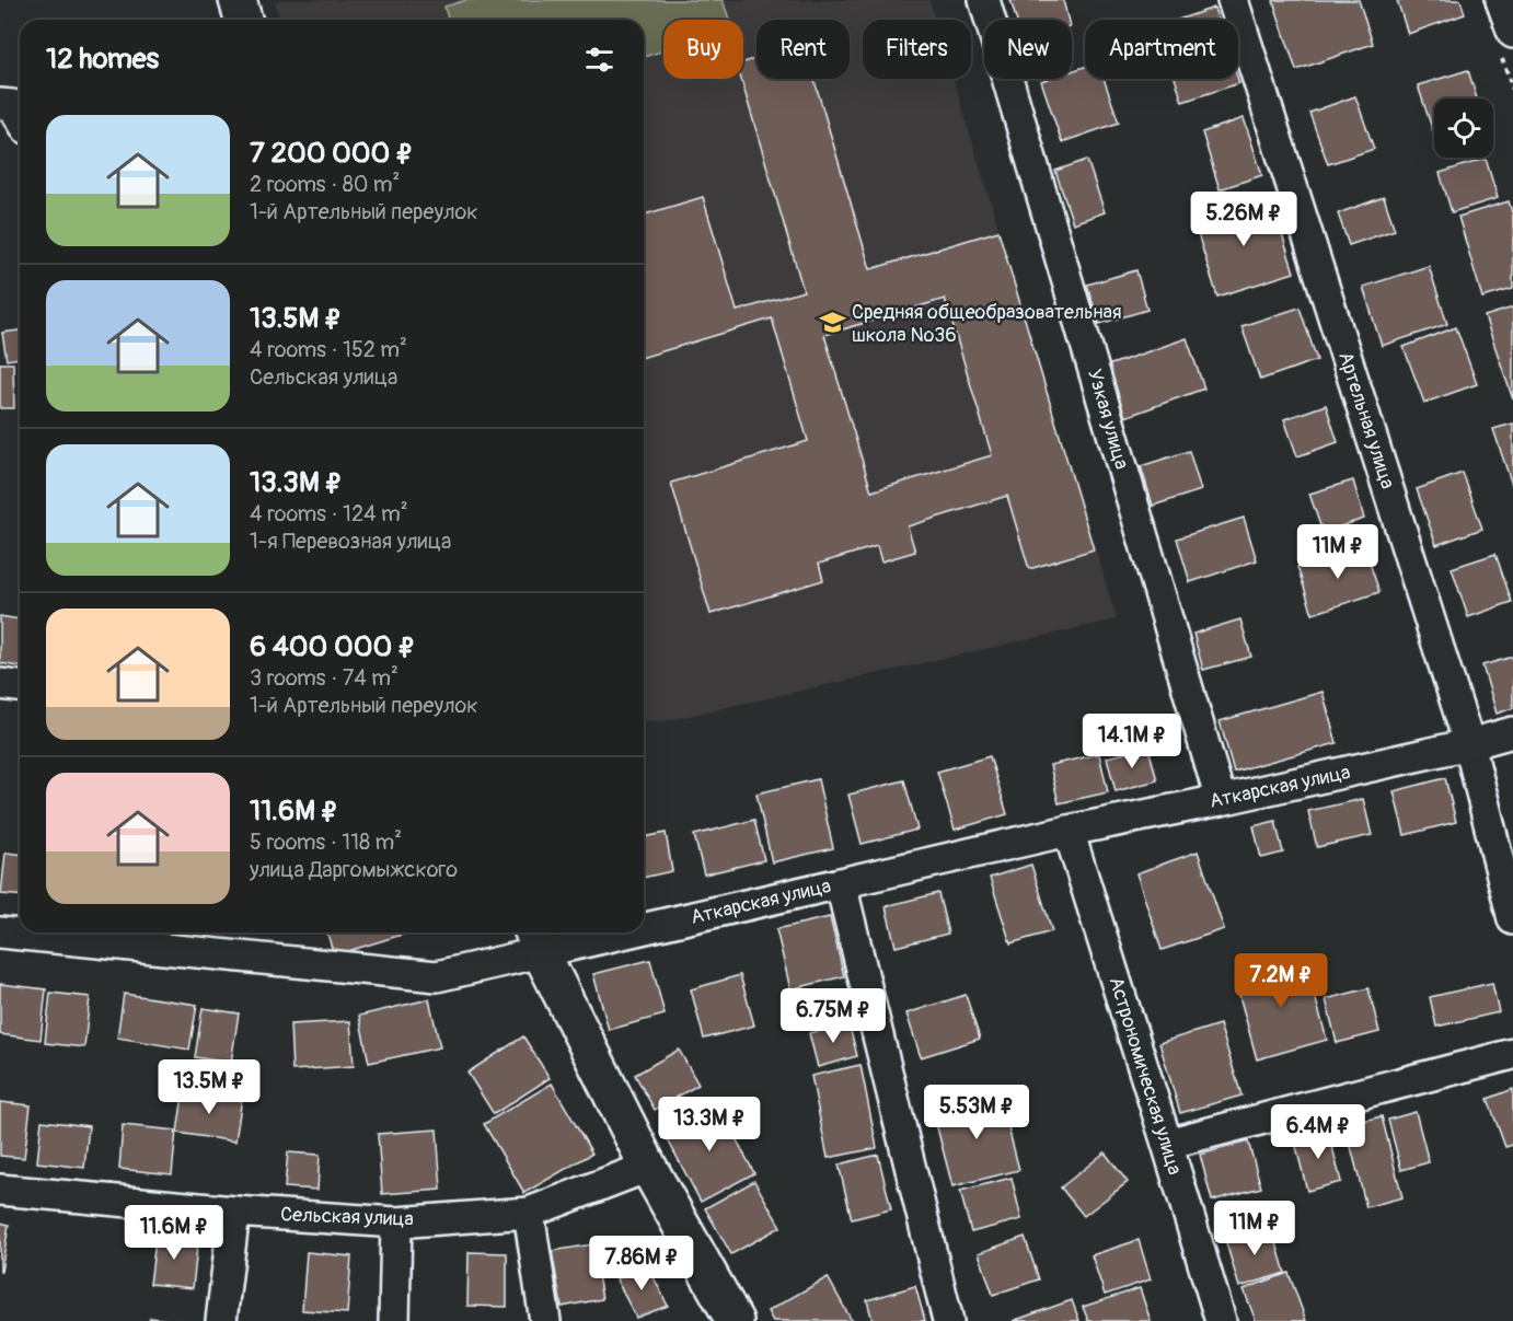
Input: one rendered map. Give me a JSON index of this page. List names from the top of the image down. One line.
{"streets":{"street":["Узкая улица","Артельная улица","Аткарская улица","Астрономическая улица","Сельская улица"]},"crossings":[["Узкая улица","Аткарская улица"],["Артельная улица","Аткарская улица"],["Аткарская улица","Астрономическая улица"]],"places":{"school or university":["Средняя общеобразовательная школа №36"]},"page":{"chip":["Buy","Rent","Filters","New","Apartment"],"heading":"12 homes","list":[{"name":"7 200 000 ₽","note":"2 rooms · 80 m² · 1-й Артельный переулок"},{"name":"13.5M ₽","note":"4 rooms · 152 m² · Сельская улица"},{"name":"13.3M ₽","note":"4 rooms · 124 m² · 1-я Перевозная улица"},{"name":"6 400 000 ₽","note":"3 rooms · 74 m² · 1-й Артельный переулок"},{"name":"11.6M ₽","note":"5 rooms · 118 m² · улица Даргомыжского"}],"price":["5.26M ₽","11M ₽","14.1M ₽","7.2M ₽","6.75M ₽","13.5M ₽","5.53M ₽","13.3M ₽","6.4M ₽","11M ₽","11.6M ₽","7.86M ₽"]}}
